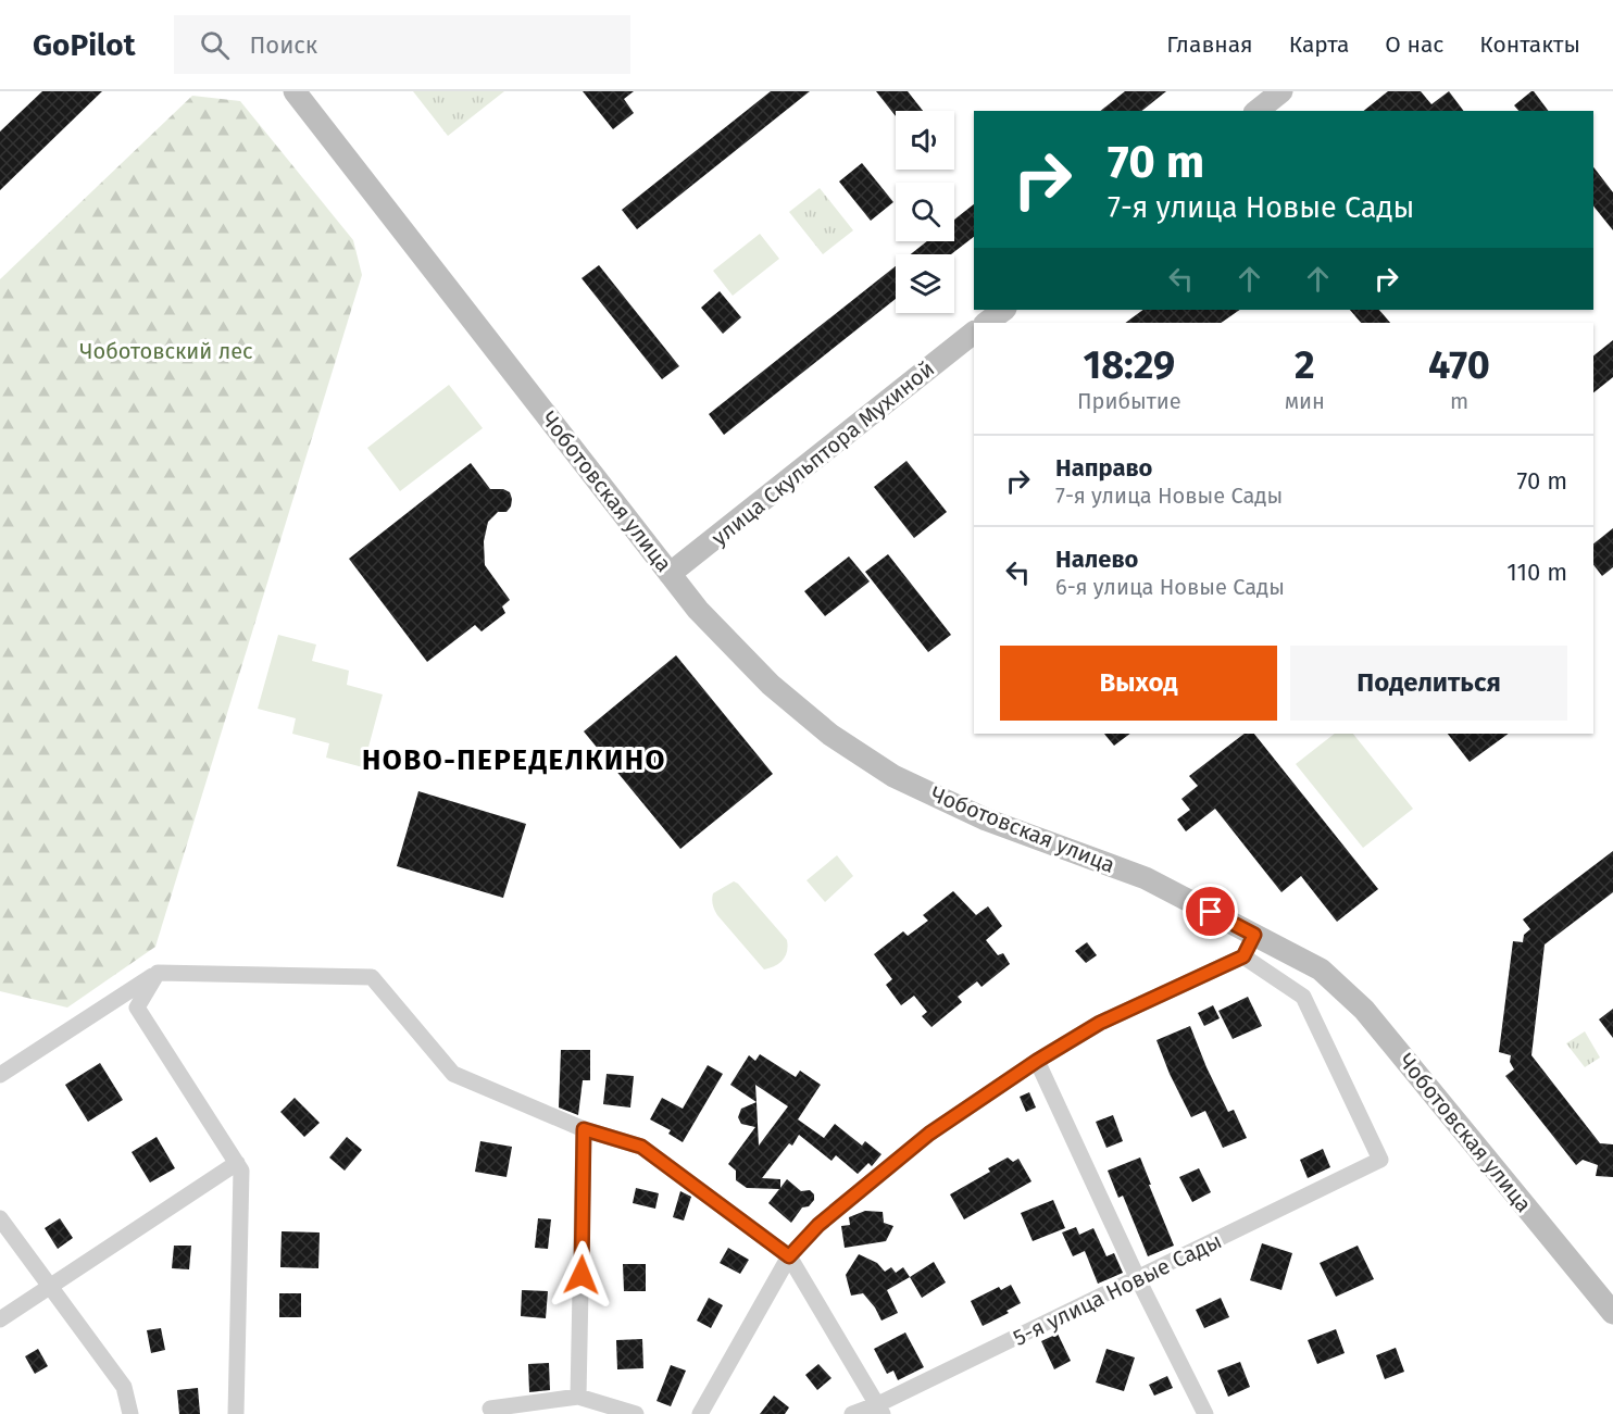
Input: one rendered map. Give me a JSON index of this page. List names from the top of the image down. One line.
{"streets":{"main road":["улица Скульптора Мухиной","Чоботовская улица"],"street":["5-я улица Новые Сады"]},"crossings":[["улица Скульптора Мухиной","Чоботовская улица"]],"districts":["НОВО-ПЕРЕДЕЛКИНО"],"parks":["Чоботовский лес"],"page":{"header":"GoPilot","search":"Поиск","nav":["Главная","Карта","О нас","Контакты"],"turn":["70 m","7-я улица Новые Сады"],"eta":["18:29","Прибытие","2","мин","470","m"],"list":[{"name":"Направо","note":"7-я улица Новые Сады","value":"70 m"},{"name":"Налево","note":"6-я улица Новые Сады","value":"110 m"}],"buttons":["Выход","Поделиться"]}}
